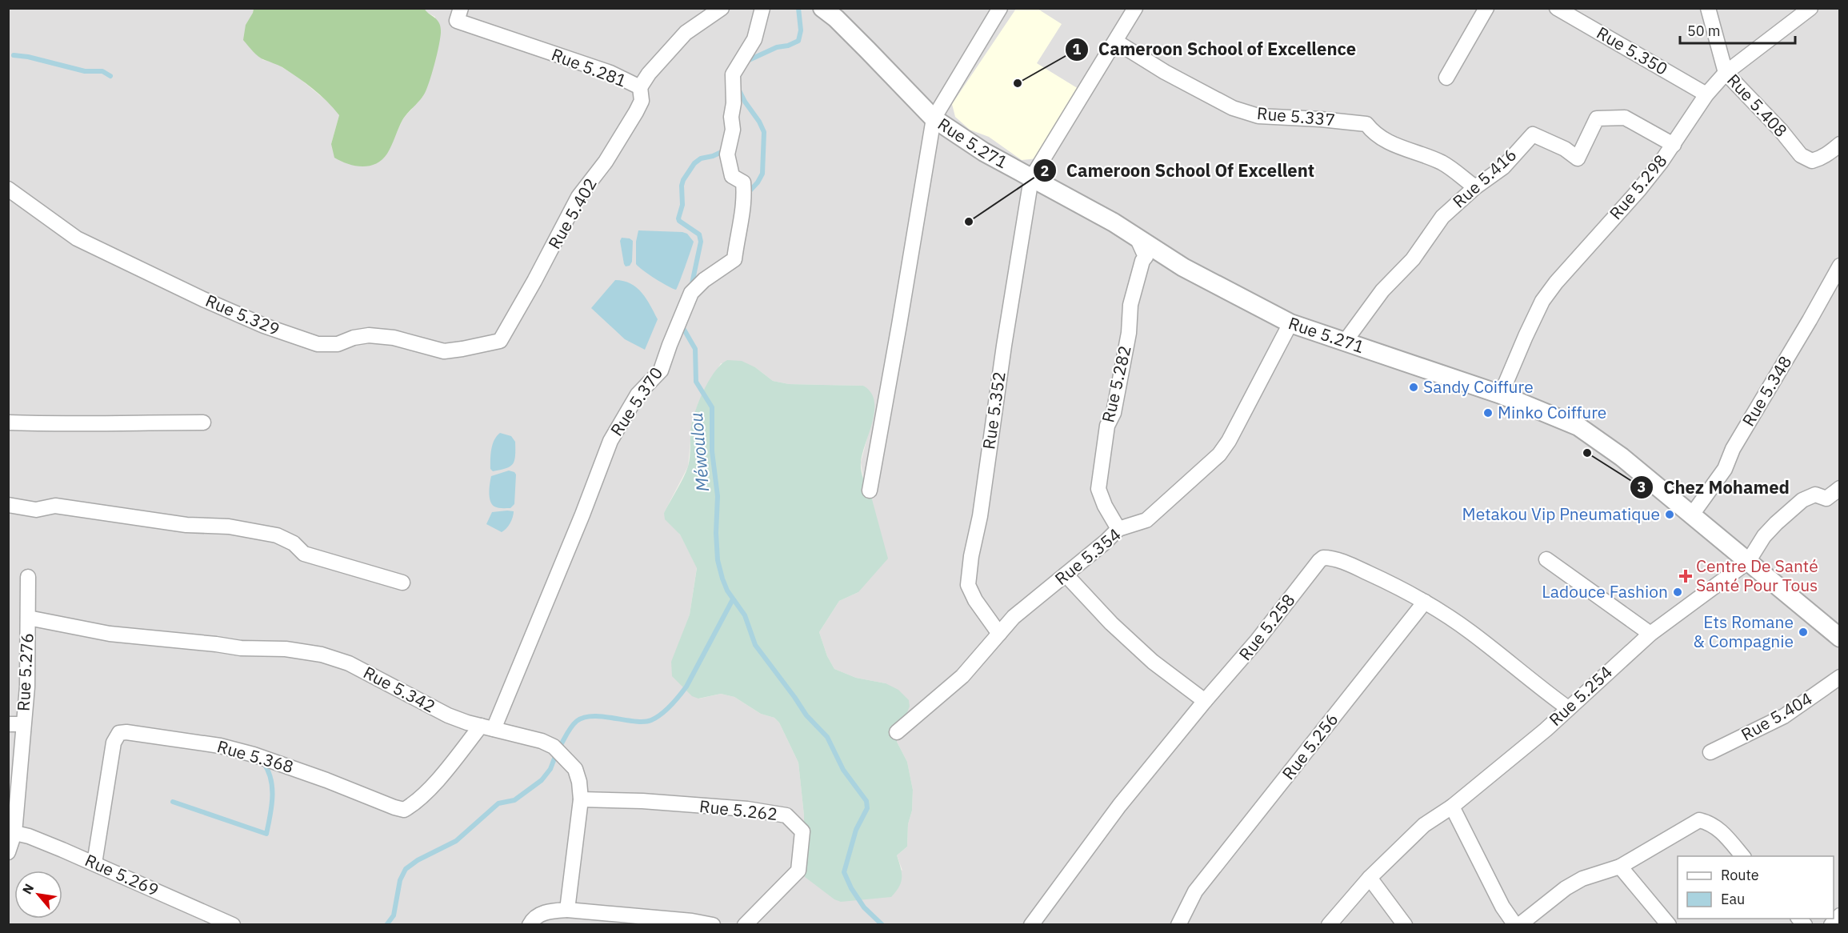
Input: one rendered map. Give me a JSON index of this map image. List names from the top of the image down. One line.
{"streets":{"street":["Rue 5.350","Rue 5.281","Rue 5.408","Rue 5.337","Rue 5.271","Rue 5.416","Rue 5.298","Rue 5.402","Rue 5.329","Rue 5.282","Rue 5.348","Rue 5.370","Rue 5.352","Rue 5.354","Rue 5.258","Rue 5.276","Rue 5.342","Rue 5.254","Rue 5.404","Rue 5.256","Rue 5.368","Rue 5.262","Rue 5.269"]},"crossings":[["Rue 5.350","Rue 5.298"],["Rue 5.281","Rue 5.402"],["Rue 5.408","Rue 5.298"],["Rue 5.337","Rue 5.416"],["Rue 5.271","Rue 5.416"],["Rue 5.271","Rue 5.298"],["Rue 5.271","Rue 5.282"],["Rue 5.271","Rue 5.348"],["Rue 5.271","Rue 5.352"],["Rue 5.271","Rue 5.354"],["Rue 5.271","Rue 5.254"],["Rue 5.416","Rue 5.298"],["Rue 5.402","Rue 5.329"],["Rue 5.282","Rue 5.354"],["Rue 5.370","Rue 5.342"],["Rue 5.370","Rue 5.368"],["Rue 5.352","Rue 5.354"],["Rue 5.258","Rue 5.254"],["Rue 5.258","Rue 5.256"],["Rue 5.276","Rue 5.342"],["Rue 5.276","Rue 5.269"],["Rue 5.342","Rue 5.368"],["Rue 5.342","Rue 5.262"],["Rue 5.368","Rue 5.269"]],"water":["Méwoulou"],"places":{"other":["Cameroon School of Excellence","Cameroon School Of Excellent","Sandy Coiffure","Minko Coiffure","Chez Mohamed","Metakou Vip Pneumatique","Ladouce Fashion","Ets Romane & Compagnie"],"health":["Centre De Santé Santé Pour Tous"]},"legend":["Route","Eau"],"scale_bar":"50 m","north":"top left"}
